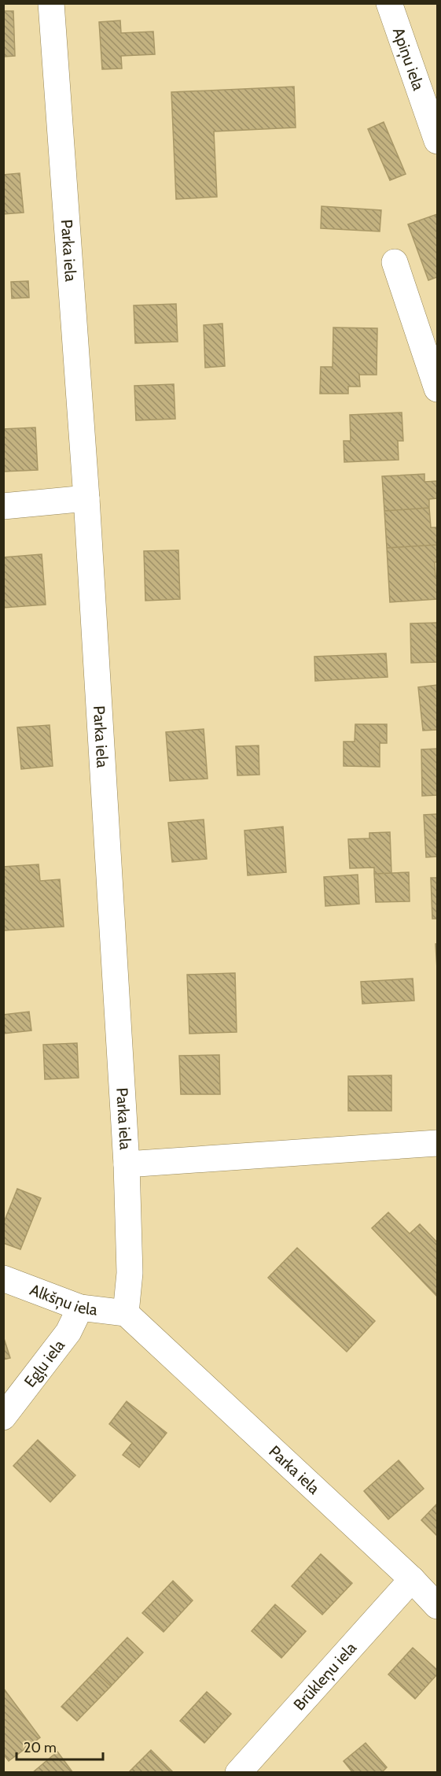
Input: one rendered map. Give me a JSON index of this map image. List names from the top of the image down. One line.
{"streets":{"street":["Apiņu iela","Parka iela","Alkšņu iela","Egļu iela","Brūkleņu iela"]},"crossings":[["Parka iela","Alkšņu iela"],["Parka iela","Brūkleņu iela"],["Alkšņu iela","Egļu iela"]],"scale_bar":"20 m"}
